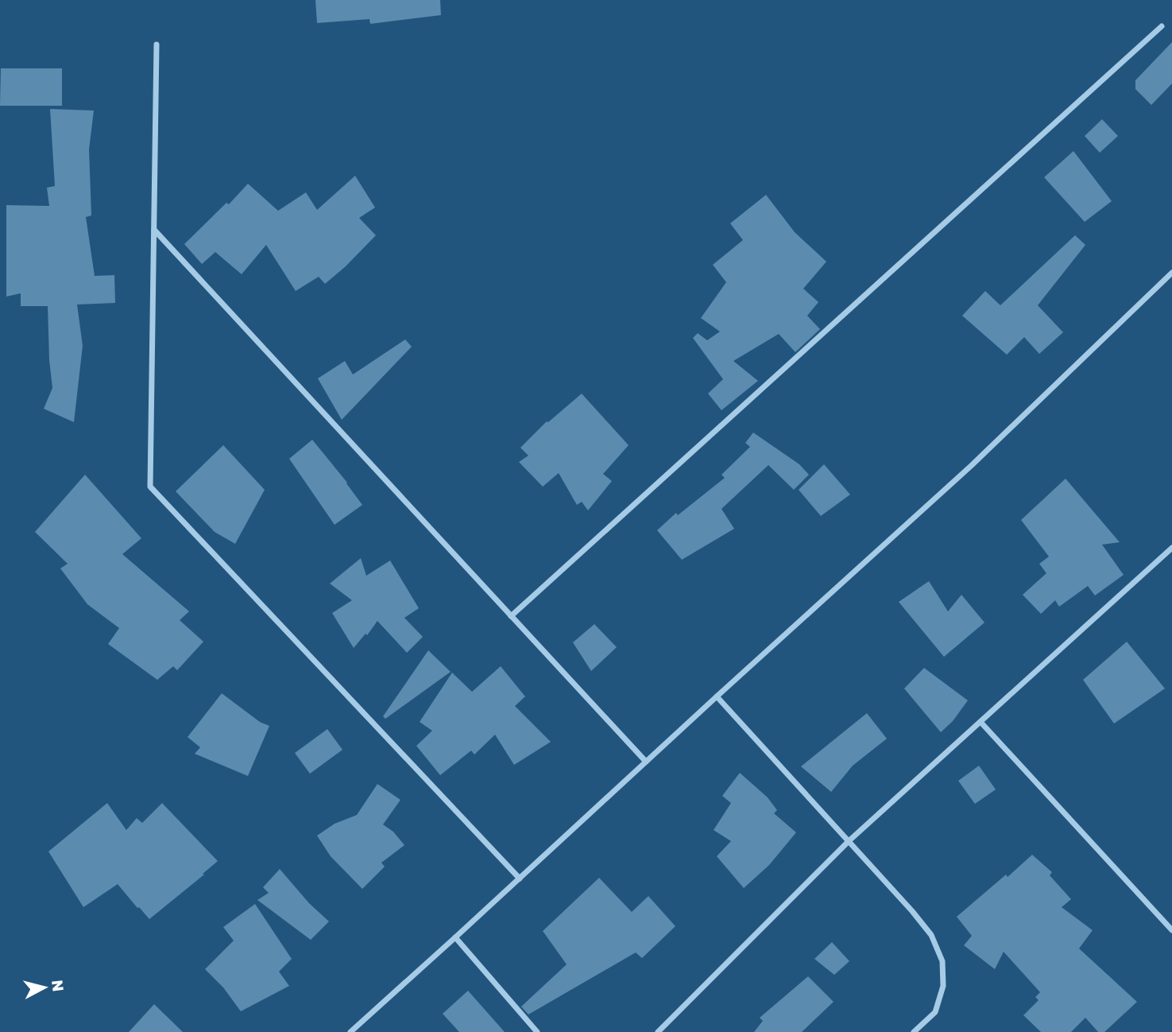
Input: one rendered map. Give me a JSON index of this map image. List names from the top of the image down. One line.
{"north":"right"}
